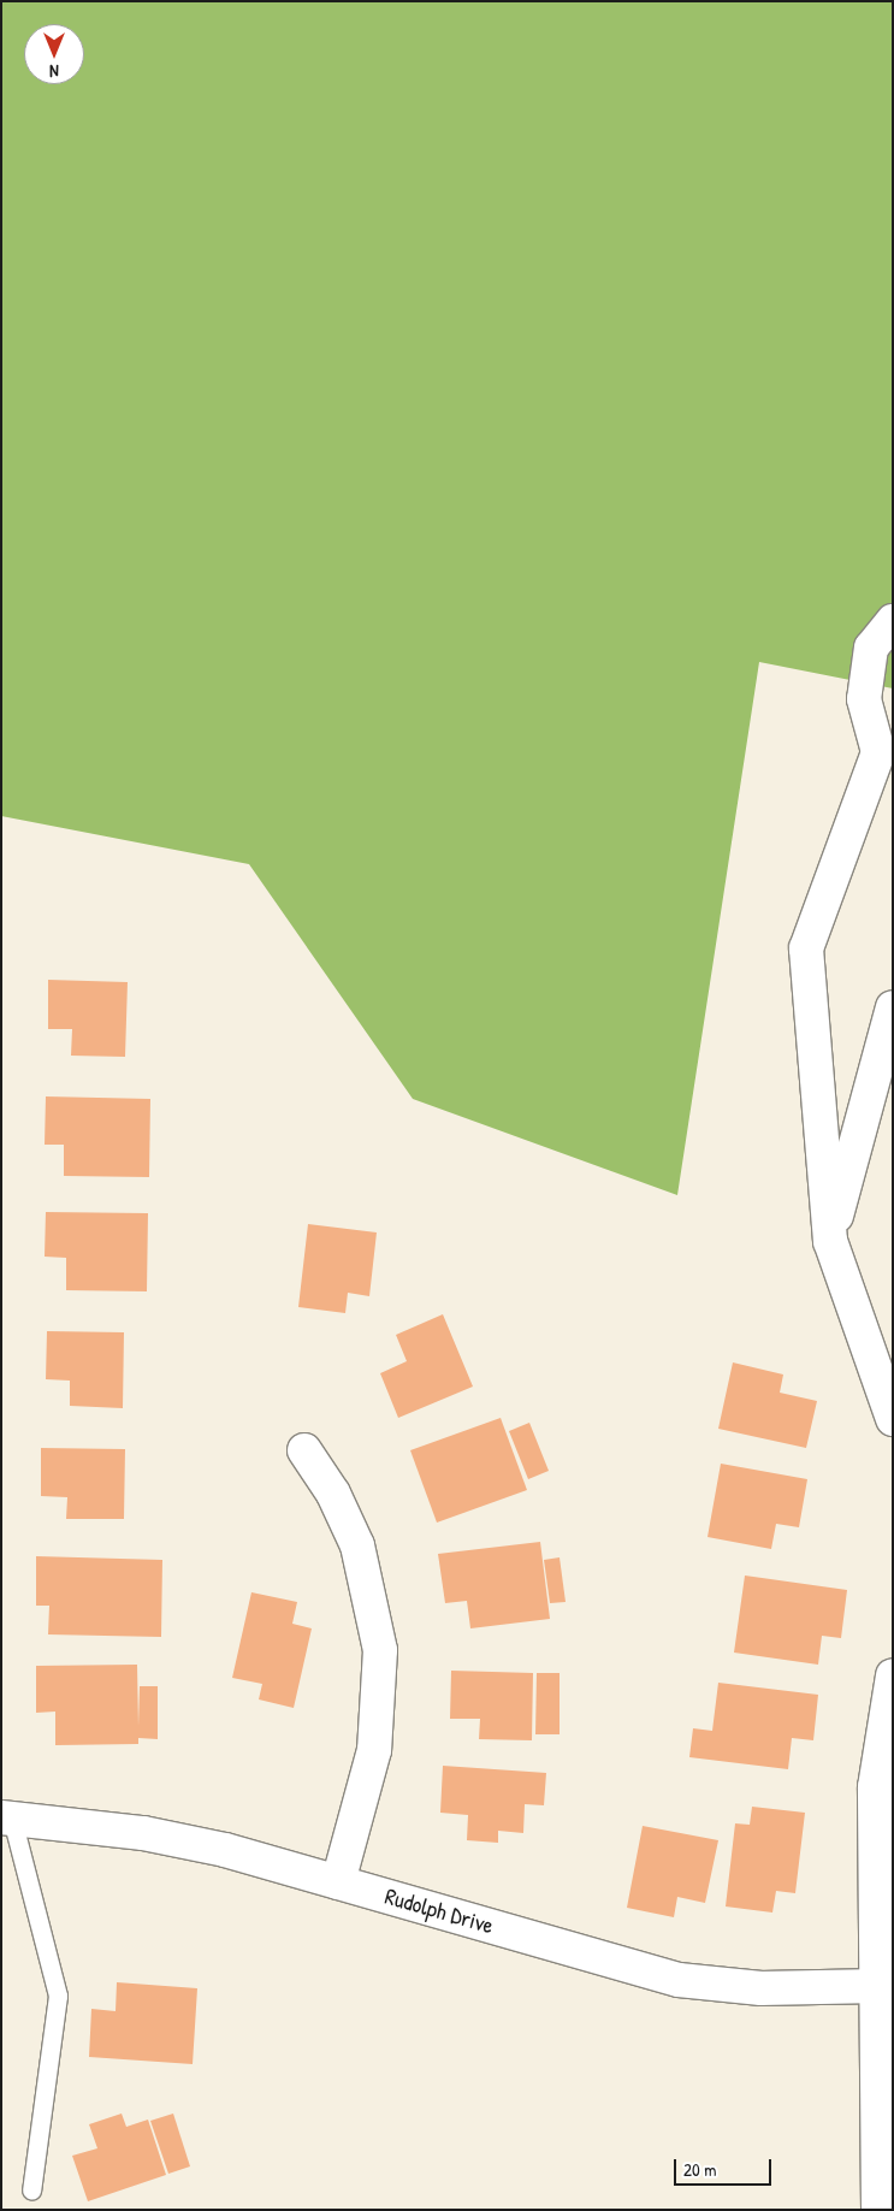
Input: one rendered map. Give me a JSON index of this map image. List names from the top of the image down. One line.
{"streets":{"street":["Rudolph Drive"]},"scale_bar":"20 m","north":"bottom"}
